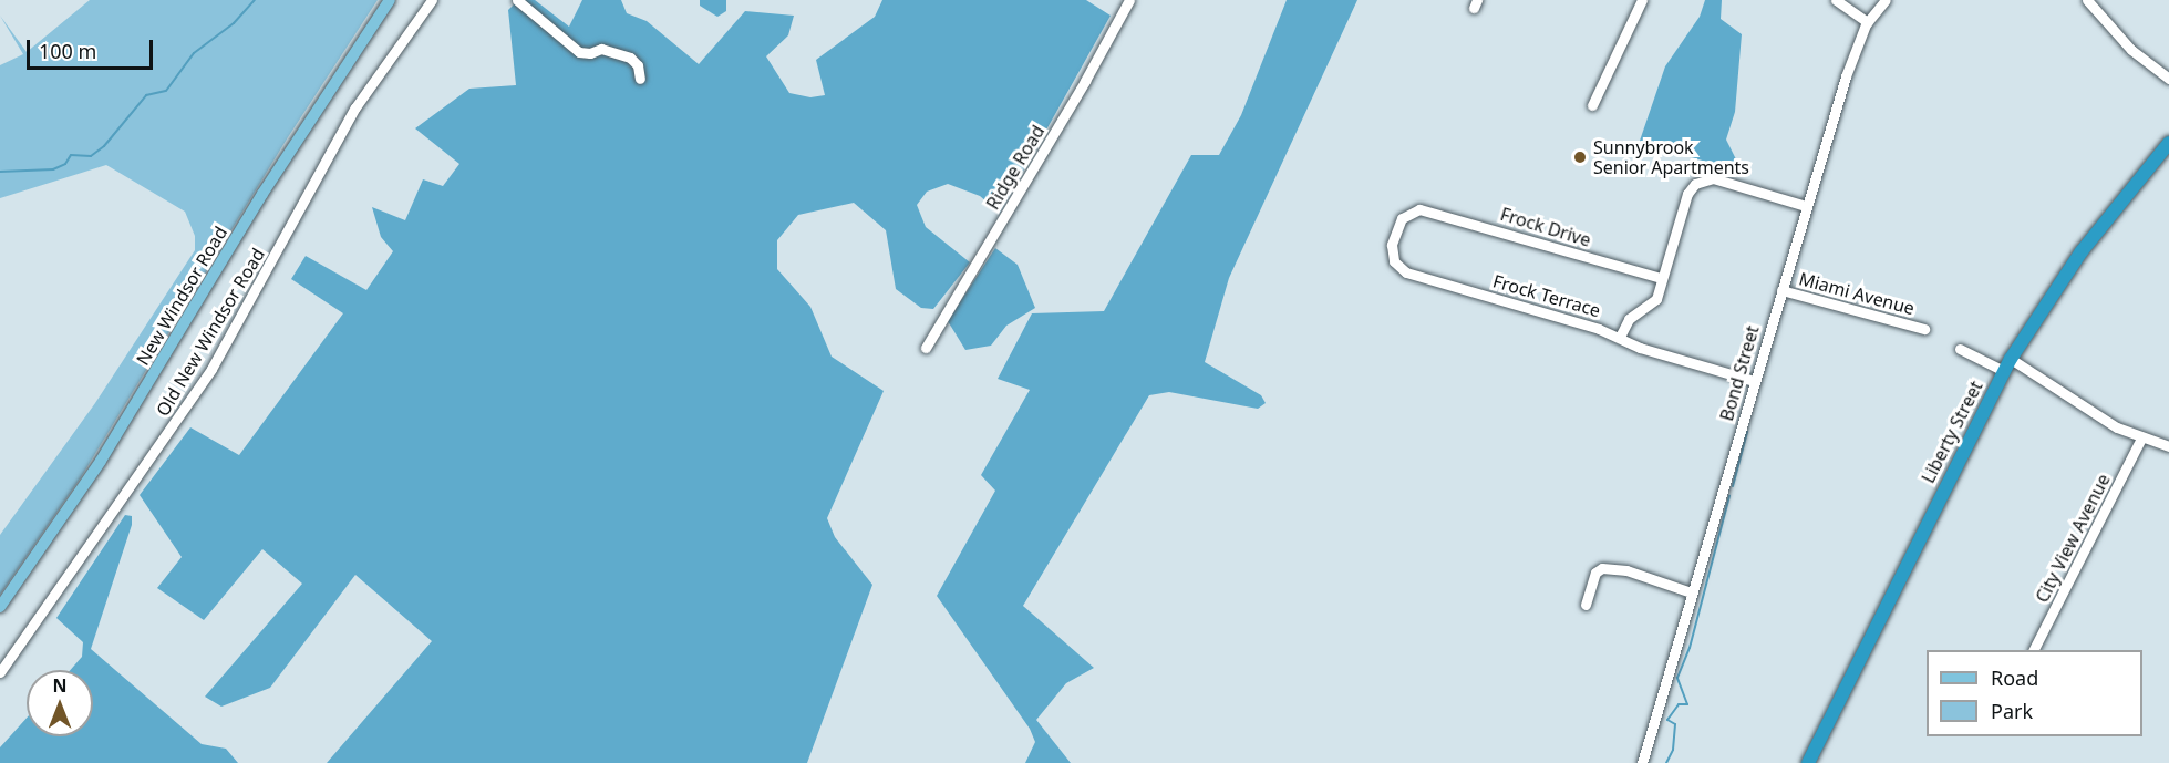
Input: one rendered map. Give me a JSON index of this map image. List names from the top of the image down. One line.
{"streets":{"highway":["Liberty Street"],"main road":["New Windsor Road"],"street":["Ridge Road","Frock Drive","Miami Avenue","Frock Terrace","Old New Windsor Road","Bond Street","City View Avenue"]},"crossings":[["Frock Drive","Frock Terrace"],["Miami Avenue","Bond Street"],["Frock Terrace","Bond Street"]],"places":["Sunnybrook Senior Apartments"],"legend":["Road","Park"],"scale_bar":"100 m","north":"top"}
